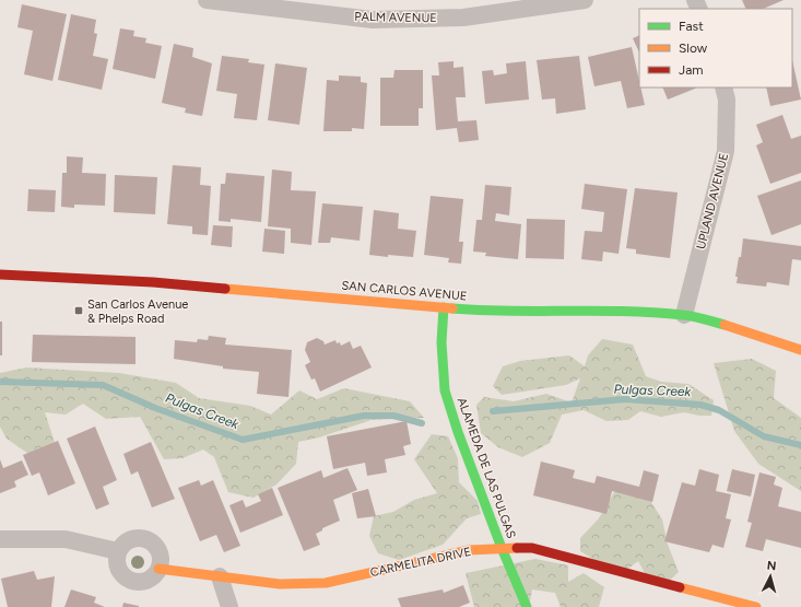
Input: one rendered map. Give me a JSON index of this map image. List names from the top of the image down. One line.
{"streets":{"main road":["SAN CARLOS AVENUE","ALAMEDA DE LAS PULGAS","CARMELITA DRIVE"],"street":["PALM AVENUE","UPLAND AVENUE"]},"crossings":[["UPLAND AVENUE","SAN CARLOS AVENUE"],["SAN CARLOS AVENUE","ALAMEDA DE LAS PULGAS"],["ALAMEDA DE LAS PULGAS","CARMELITA DRIVE"]],"water":["Pulgas Creek"],"places":{"transit":["San Carlos Avenue & Phelps Road"]},"legend":["Fast","Slow","Jam"],"north":"top"}
